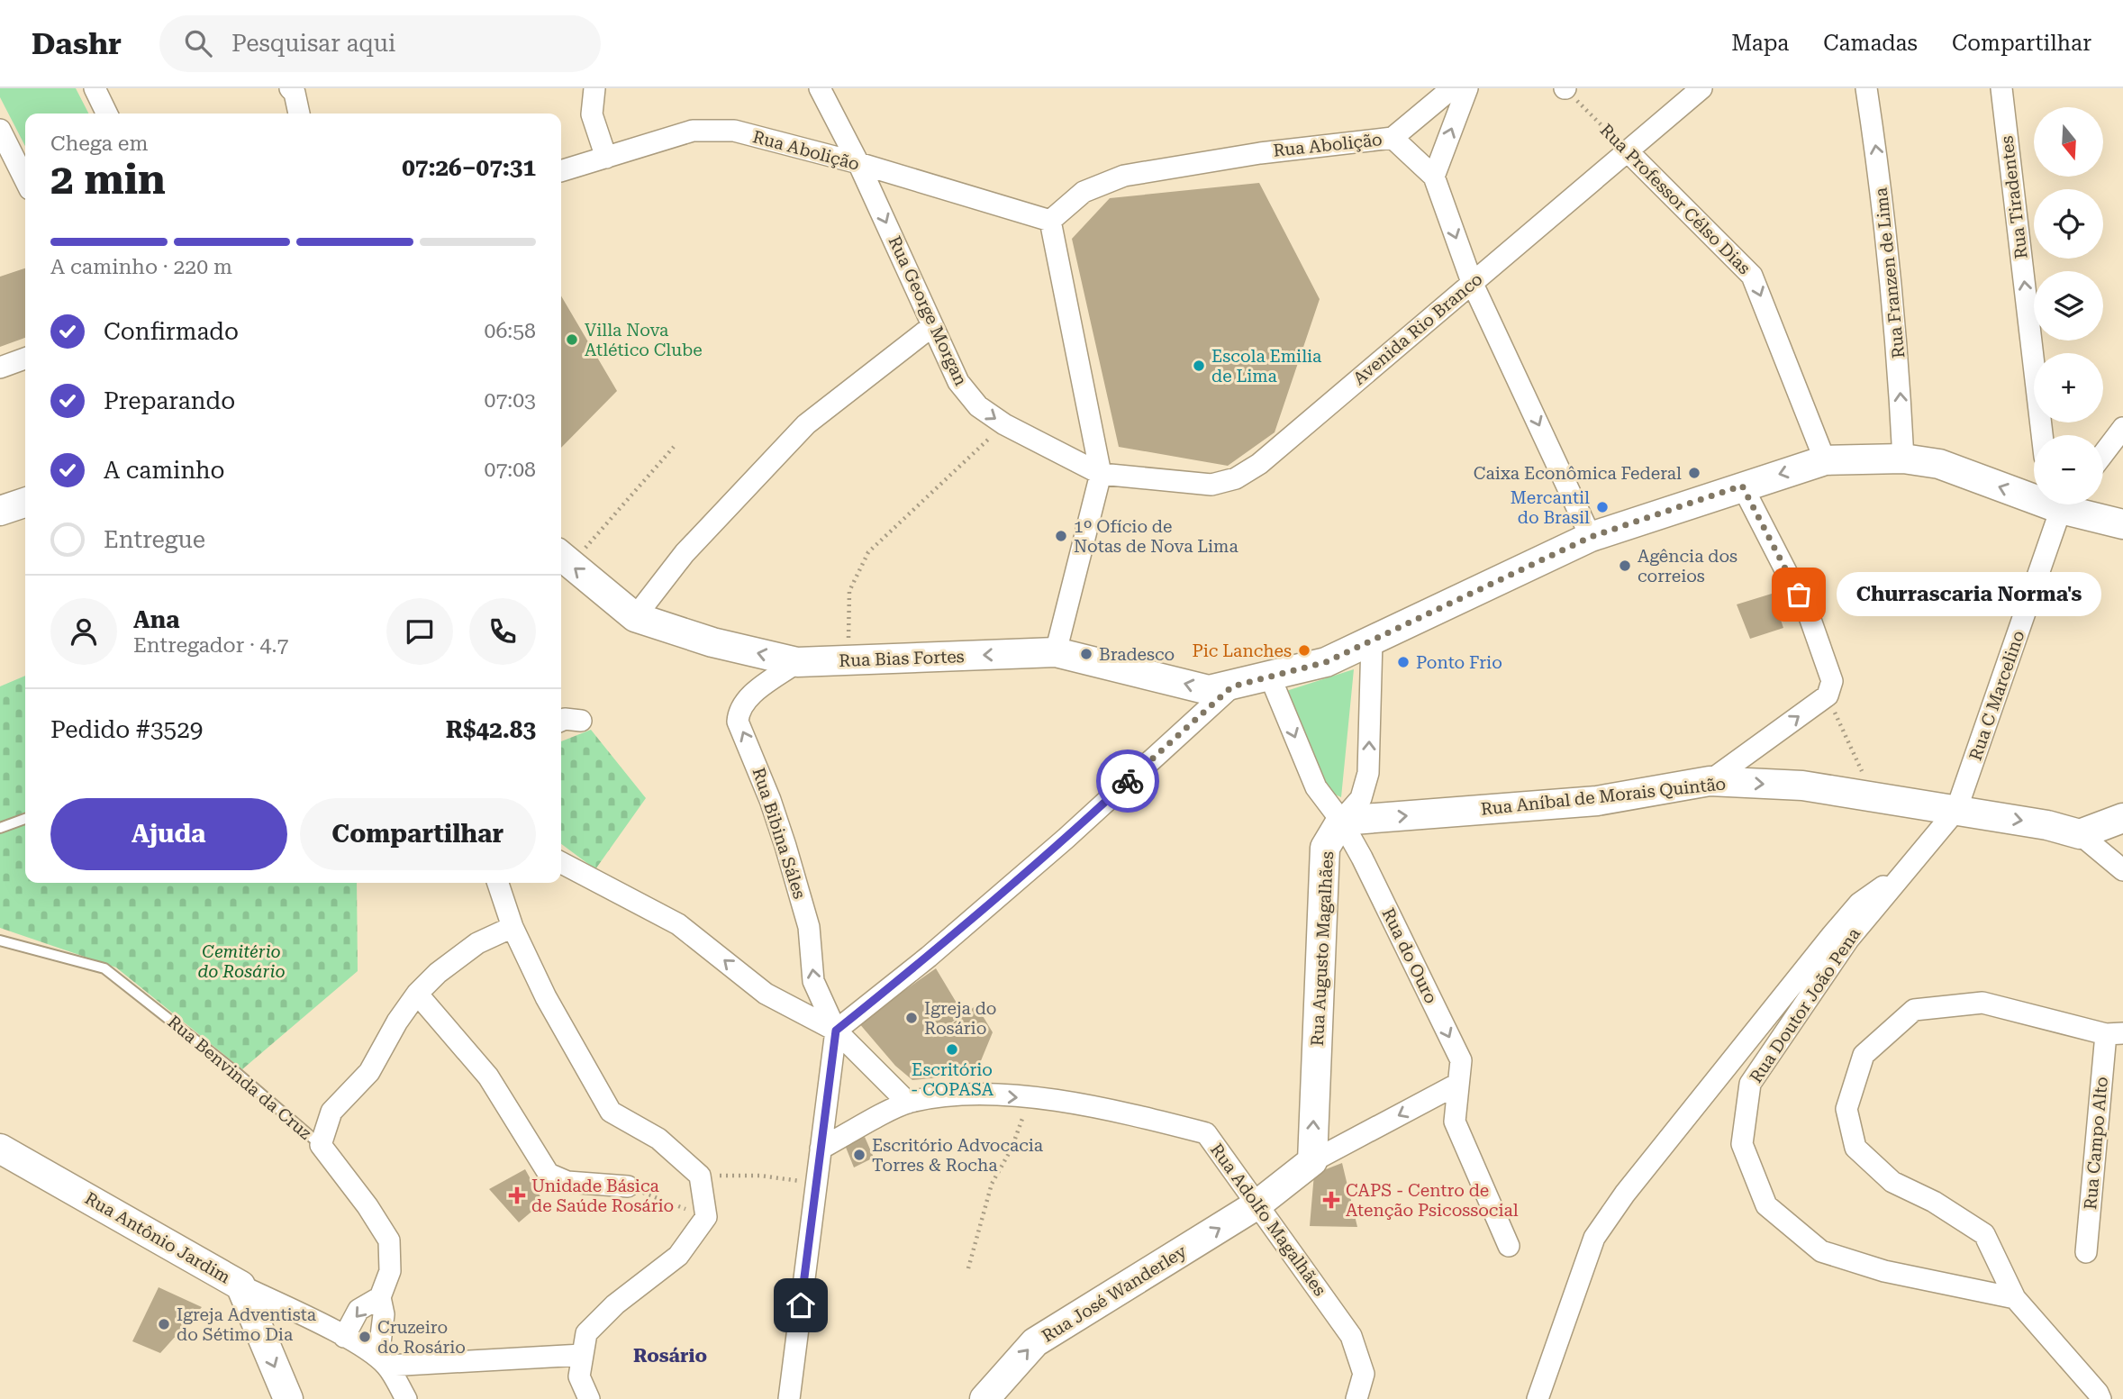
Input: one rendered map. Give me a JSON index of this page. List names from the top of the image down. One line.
{"streets":{"street":["Rua Abolição","Rua Tiradentes","Rua Professor Célso Dias","Rua Franzen de Lima","Rua George Morgan","Avenida Rio Branco","Rua Bias Fortes","Rua C Marcelino","Rua Aníbal de Morais Quintão","Rua Bibina Sáles","Rua Augusto Magalhães","Rua do Ouro","Rua Doutor João Pena","Rua Benvinda da Cruz","Rua Campo Alto","Rua Adolfo Magalhães","Rua Antônio Jardim","Rua José Wanderley"]},"crossings":[["Rua Abolição","Rua George Morgan"],["Rua Professor Célso Dias","Avenida Rio Branco"],["Rua Professor Célso Dias","Rua Bias Fortes"],["Rua Franzen de Lima","Rua Bias Fortes"],["Rua George Morgan","Avenida Rio Branco"],["Rua Bias Fortes","Rua Bibina Sáles"],["Rua Bias Fortes","Rua Augusto Magalhães"],["Rua Bias Fortes","Rua do Ouro"],["Rua C Marcelino","Rua Aníbal de Morais Quintão"],["Rua C Marcelino","Rua Doutor João Pena"],["Rua Aníbal de Morais Quintão","Rua Augusto Magalhães"],["Rua Aníbal de Morais Quintão","Rua do Ouro"],["Rua Aníbal de Morais Quintão","Rua Doutor João Pena"],["Rua Augusto Magalhães","Rua do Ouro"],["Rua Adolfo Magalhães","Rua José Wanderley"]],"one_way":["Rua Tiradentes","Rua Professor Célso Dias","Rua Franzen de Lima","Rua Bias Fortes","Rua Aníbal de Morais Quintão","Rua Bibina Sáles","Rua Augusto Magalhães","Rua do Ouro","Rua José Wanderley"],"districts":["Rosário"],"parks":["Cemitério do Rosário"],"places":{"other":["Villa Nova Atlético Clube","Escola Emilia de Lima","Caixa Econômica Federal","Mercantil do Brasil","1º Ofício de Notas de Nova Lima","Agência dos correios","Churrascaria Norma's","Pic Lanches","Bradesco","Ponto Frio","Igreja do Rosário","Escritório - COPASA","Escritório Advocacia Torres & Rocha","Igreja Adventista do Sétimo Dia","Cruzeiro do Rosário"],"health":["Unidade Básica de Saúde Rosário","CAPS - Centro de Atenção Psicossocial"]},"north":"bottom","page":{"header":"Dashr","search":"Pesquisar aqui","nav":["Mapa","Camadas","Compartilhar"],"map_buttons":["+","−"],"heading":["2 min","Chega em","07:26–07:31"],"panel":["Ana","Entregador · 4.7","Pedido #3529","R$42.83"],"bar":"A caminho · 220 m","list":[["Confirmado","06:58"],["Preparando","07:03"],["A caminho","07:08"],"Entregue"],"bubble":"Churrascaria Norma's","buttons":["Ajuda","Compartilhar"]}}
